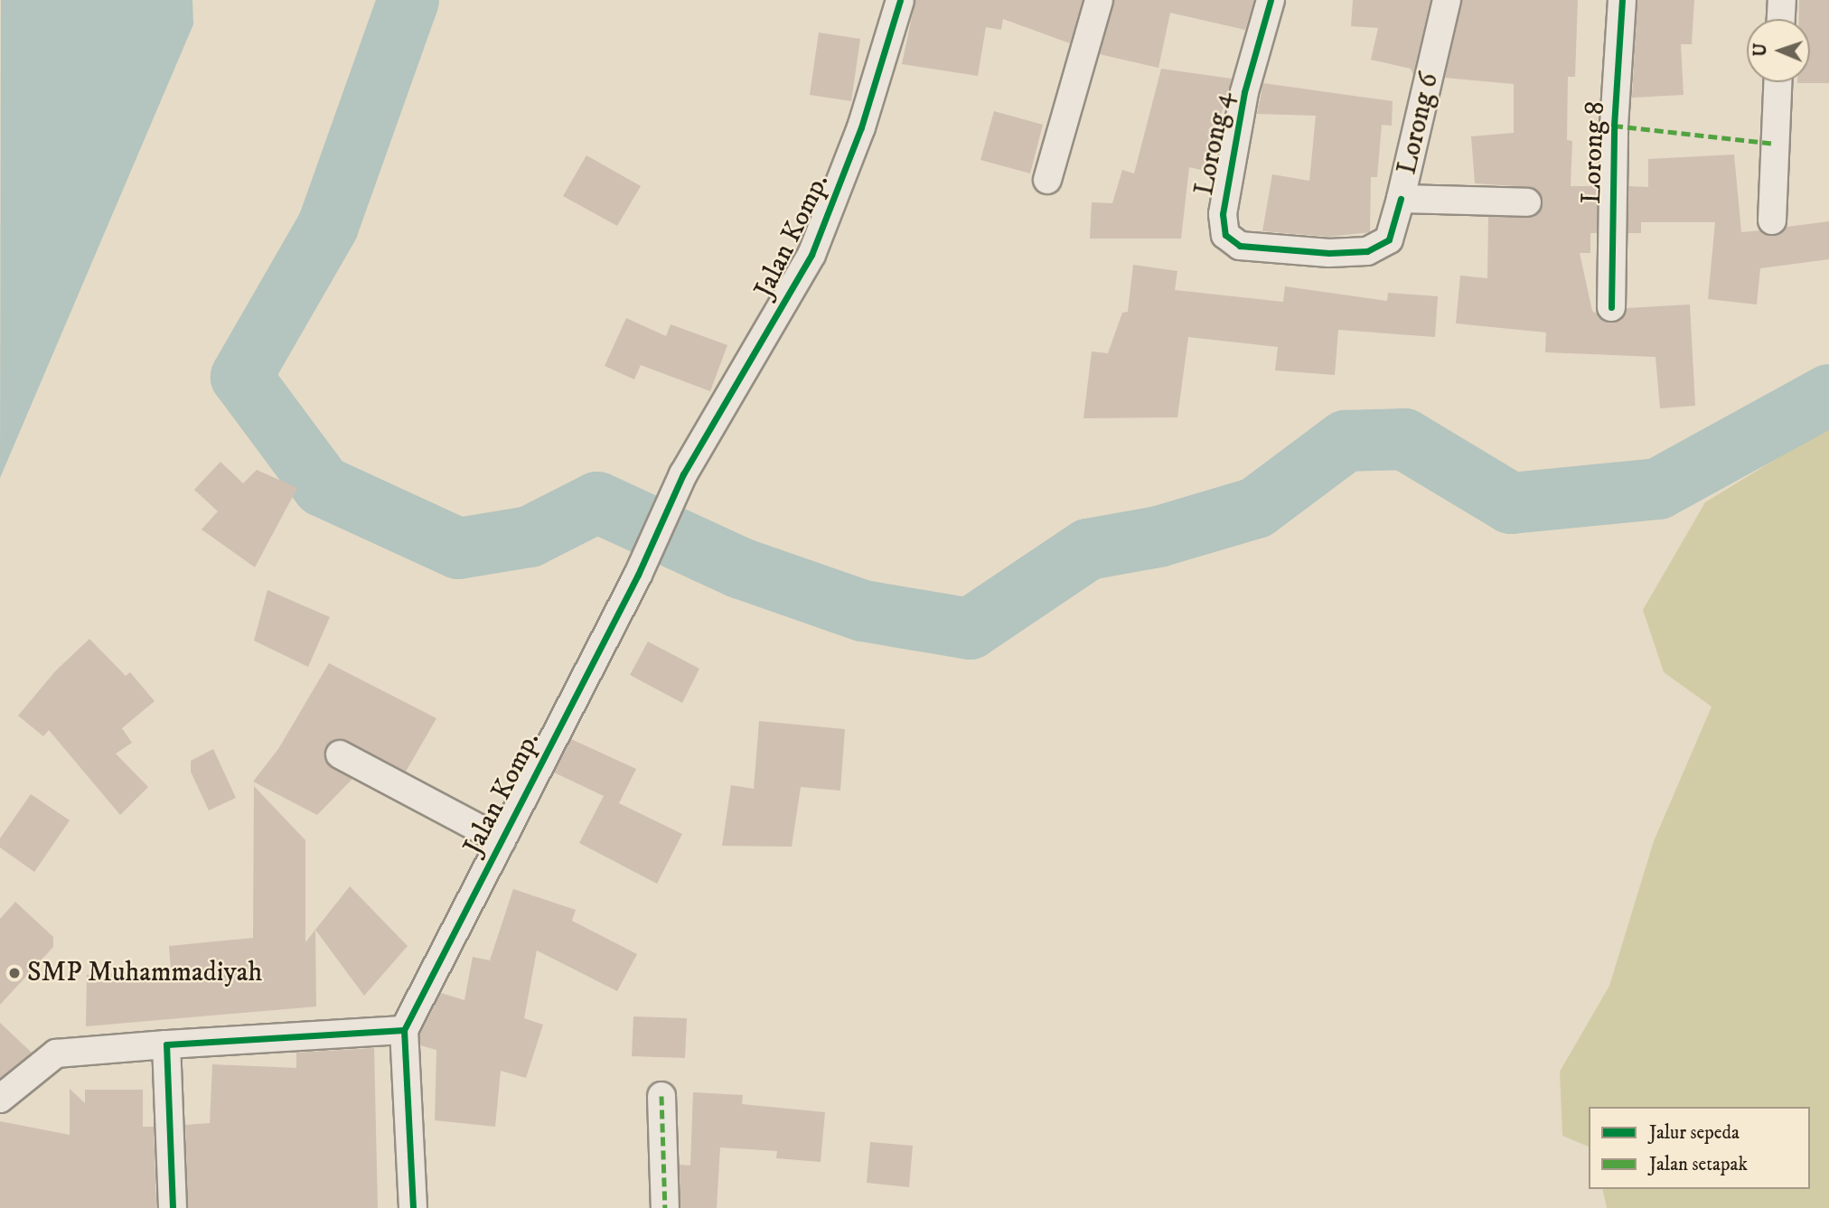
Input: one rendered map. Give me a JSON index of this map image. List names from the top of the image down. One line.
{"streets":{"street":["Lorong 6","Lorong 4","Lorong 8","Jalan Komp."]},"crossings":[["Lorong 6","Lorong 4"]],"places":["SMP Muhammadiyah"],"legend":["Jalur sepeda","Jalan setapak"],"north":"left"}
